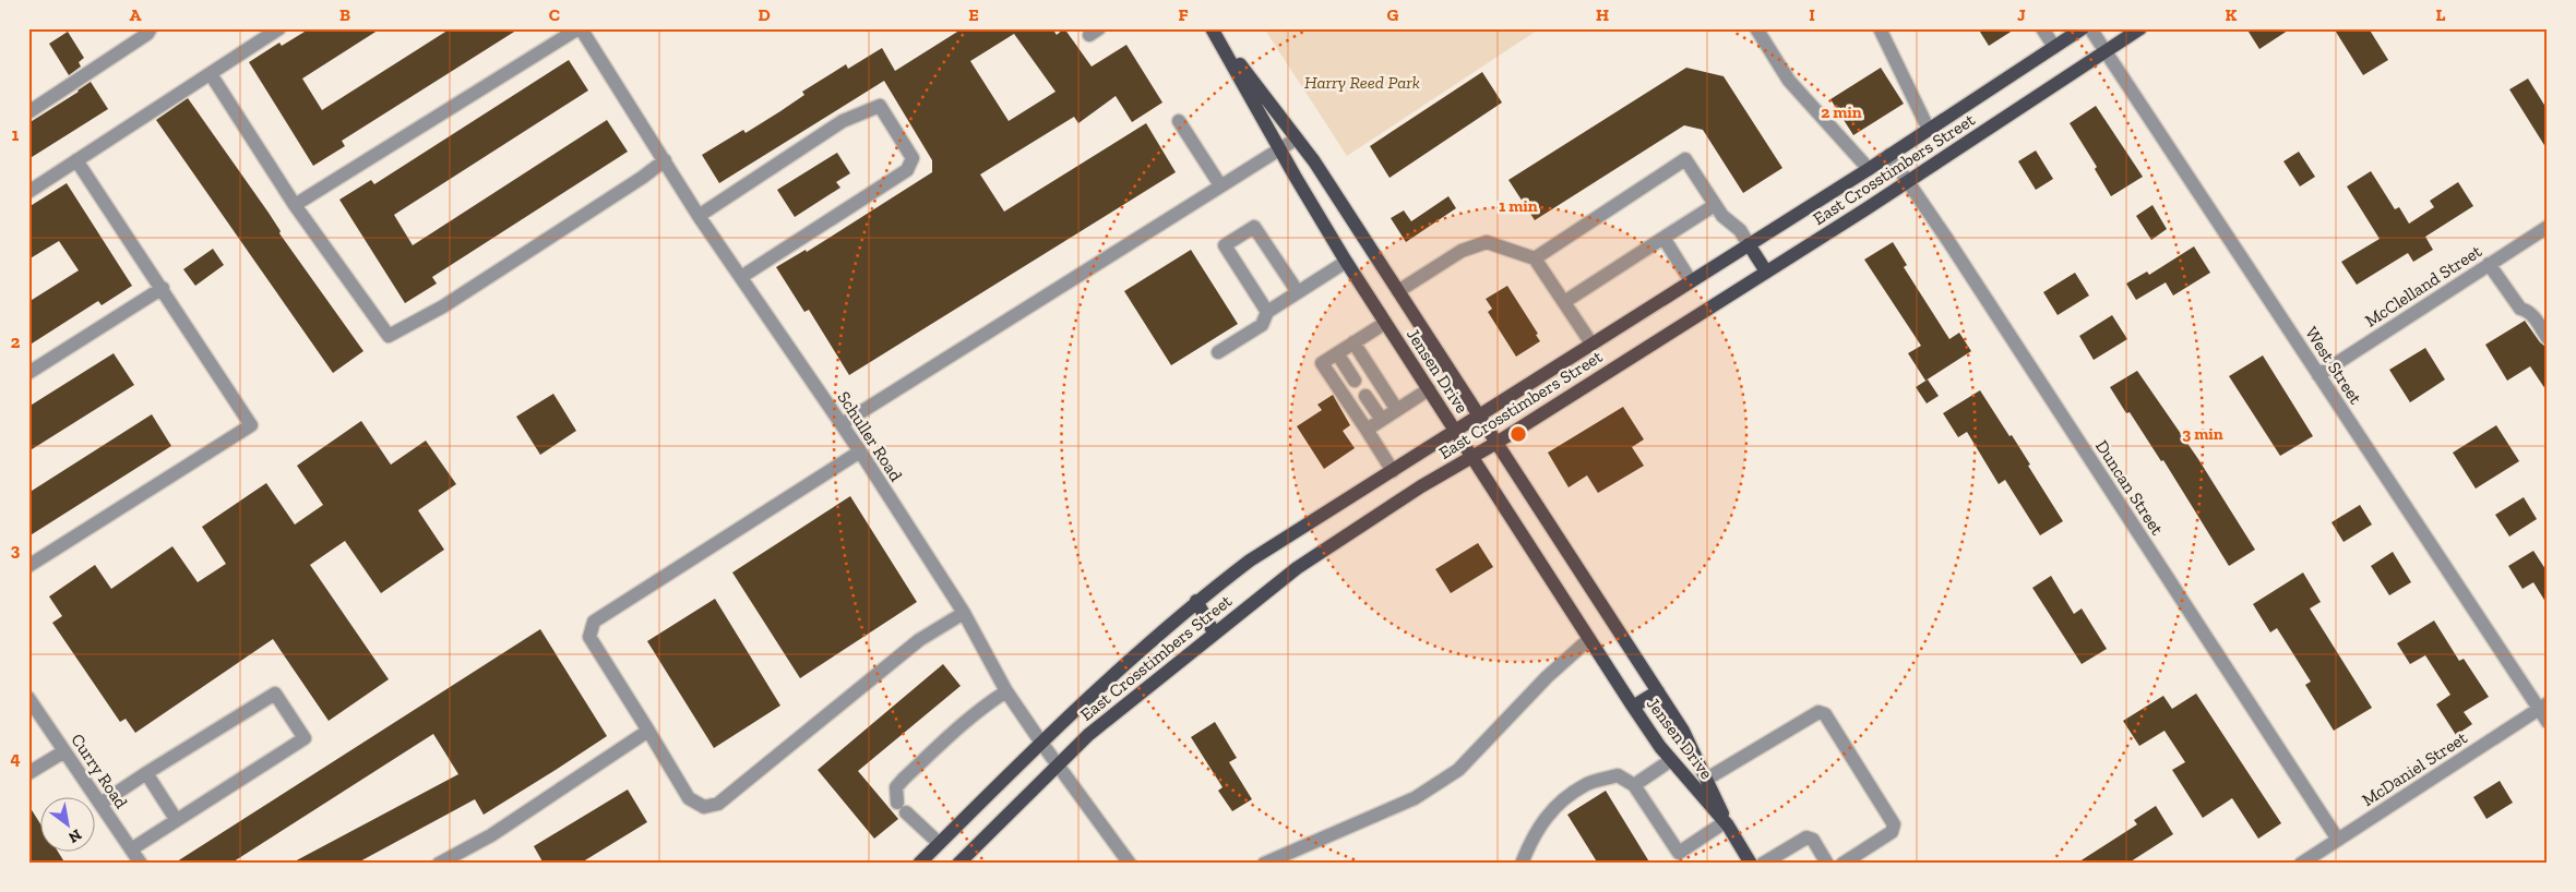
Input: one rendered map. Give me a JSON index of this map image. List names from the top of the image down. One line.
{"streets":{"main road":["East Crosstimbers Street","Jensen Drive"],"street":["McClelland Street","West Street","Schuller Road","Duncan Street","McDaniel Street","Curry Road"]},"crossings":[["East Crosstimbers Street","West Street"],["East Crosstimbers Street","Jensen Drive"],["East Crosstimbers Street","Schuller Road"],["East Crosstimbers Street","Duncan Street"],["McClelland Street","West Street"],["West Street","McDaniel Street"],["Duncan Street","McDaniel Street"]],"parks":["Harry Reed Park"],"north":"bottom right","grid":{"columns":["A","B","C","D","E","F","G","H","I","J","K","L"],"rows":["1","2","3","4"]},"rings":["2 min","1 min","3 min"]}
